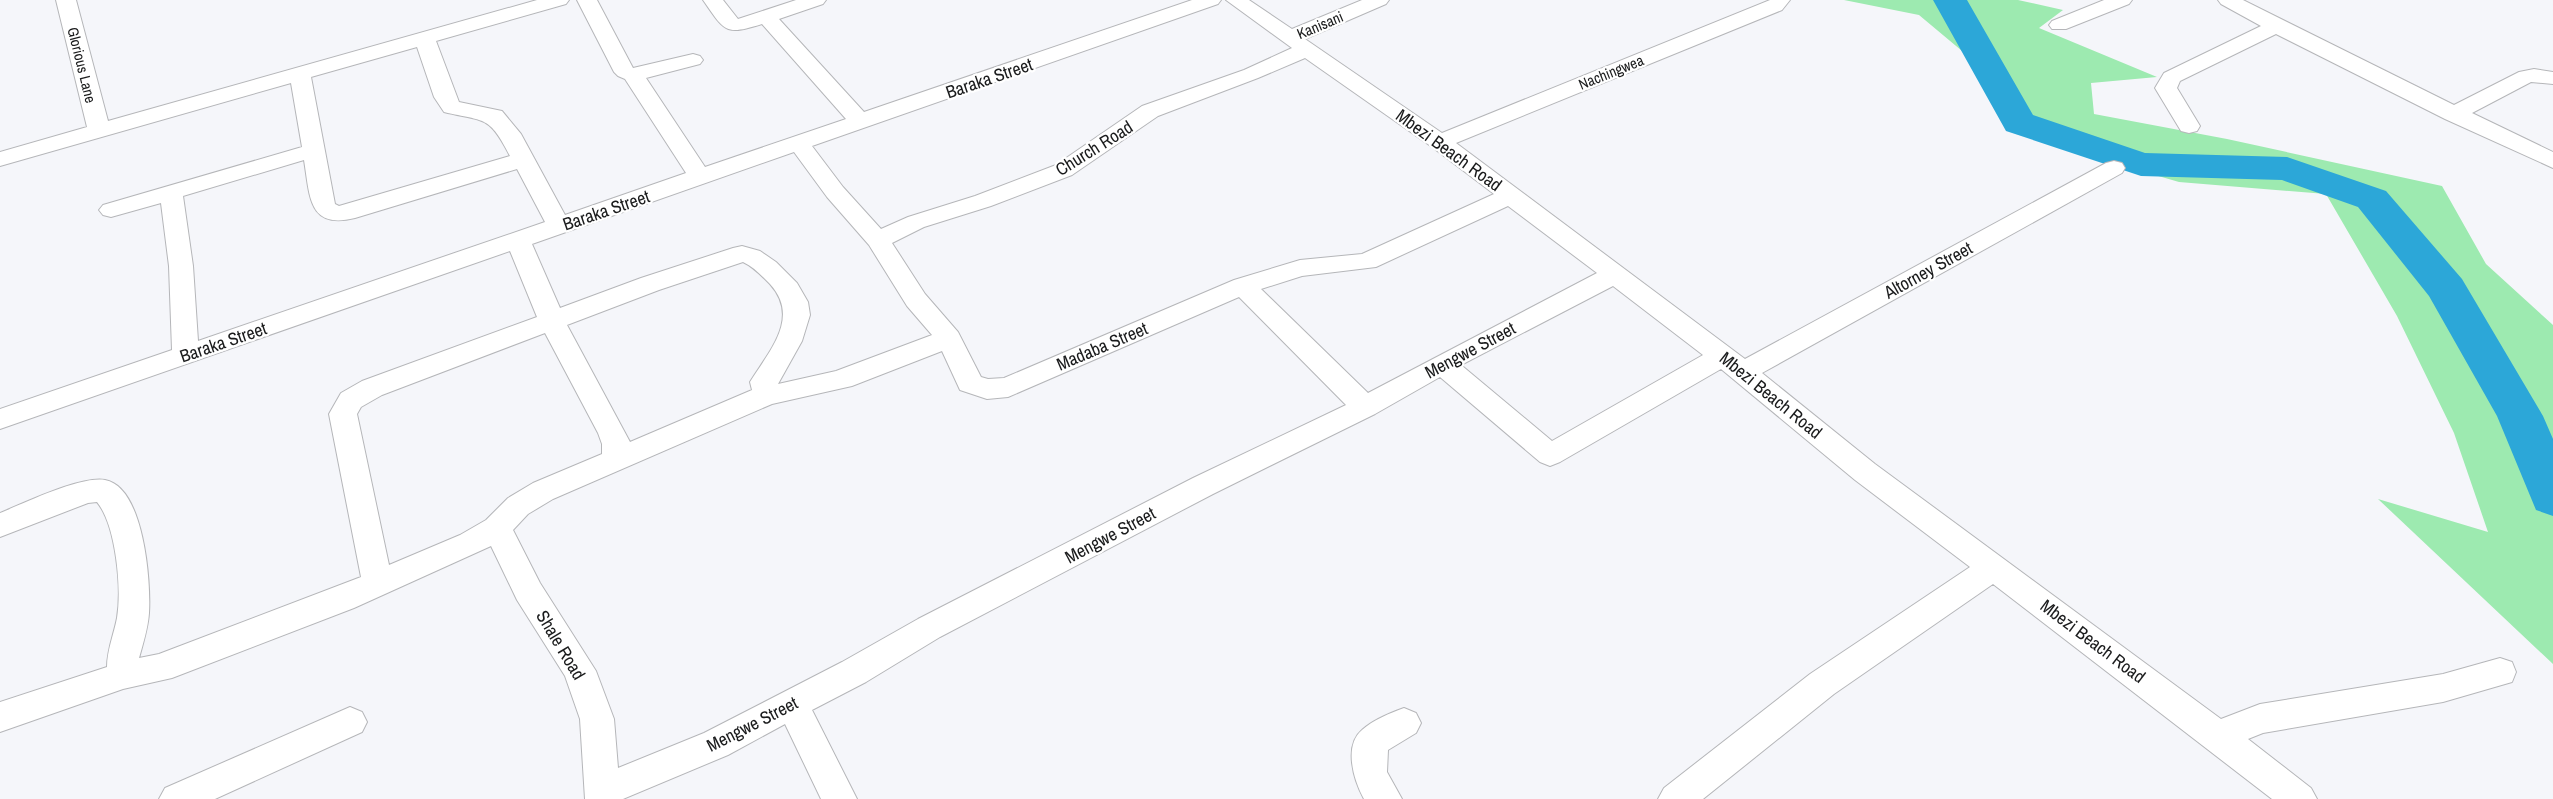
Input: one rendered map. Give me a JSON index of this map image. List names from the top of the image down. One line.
{"streets":{"street":["Kanisani","Glorious Lane","Nachingwea","Baraka Street","Church Road","Mbezi Beach Road","Altorney Street","Madaba Street","Mengwe Street","Shale Road"]},"crossings":[["Kanisani","Church Road"],["Kanisani","Mbezi Beach Road"],["Nachingwea","Mbezi Beach Road"],["Baraka Street","Madaba Street"],["Church Road","Mbezi Beach Road"],["Church Road","Madaba Street"],["Mbezi Beach Road","Altorney Street"],["Mbezi Beach Road","Madaba Street"],["Mbezi Beach Road","Mengwe Street"],["Altorney Street","Mengwe Street"],["Mengwe Street","Shale Road"]]}
